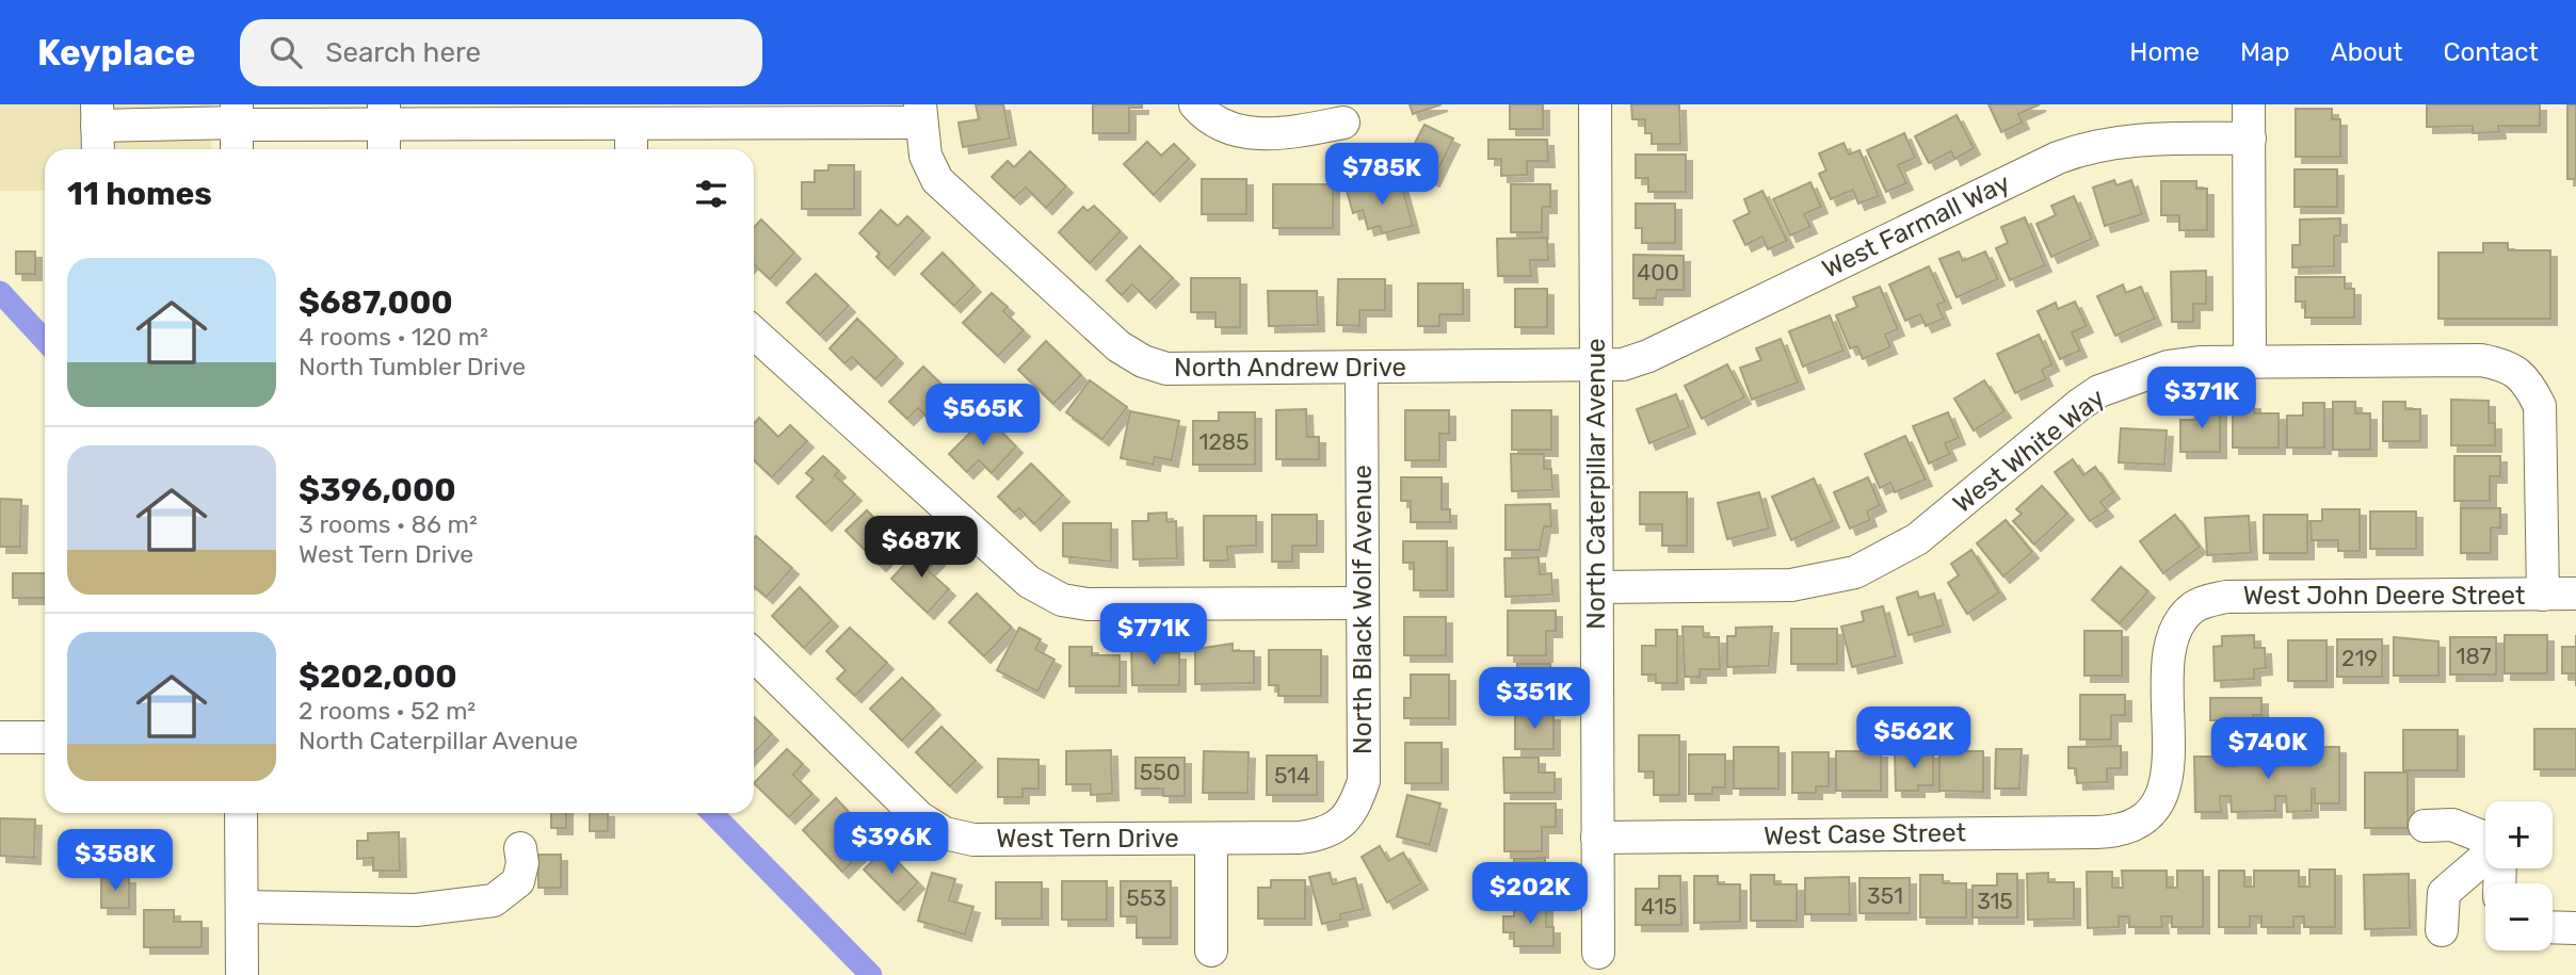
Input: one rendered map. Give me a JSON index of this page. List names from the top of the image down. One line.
{"streets":{"street":["West Farmall Way","North Andrew Drive","West White Way","North Caterpillar Avenue","West John Deere Street","North Black Wolf Avenue","West Case Street","West Tern Drive"]},"crossings":[["West Farmall Way","North Andrew Drive"],["West Farmall Way","North Caterpillar Avenue"],["North Andrew Drive","North Caterpillar Avenue"],["North Andrew Drive","North Black Wolf Avenue"],["West White Way","North Caterpillar Avenue"],["West White Way","West John Deere Street"],["North Caterpillar Avenue","West Case Street"],["West John Deere Street","West Case Street"],["North Black Wolf Avenue","West Tern Drive"]],"house_numbers":["400","1285","187","219","550","514","351","553","315","415"],"page":{"header":"Keyplace","search":"Search here","nav":["Home","Map","About","Contact"],"price":["$785K","$371K","$565K","$687K","$771K","$351K","$562K","$740K","$396K","$358K","$202K"],"heading":"11 homes","list":[{"name":"$687,000","note":"4 rooms · 120 m² · North Tumbler Drive"},{"name":"$396,000","note":"3 rooms · 86 m² · West Tern Drive"},{"name":"$202,000","note":"2 rooms · 52 m² · North Caterpillar Avenue"}],"map_buttons":["+","−"]}}
